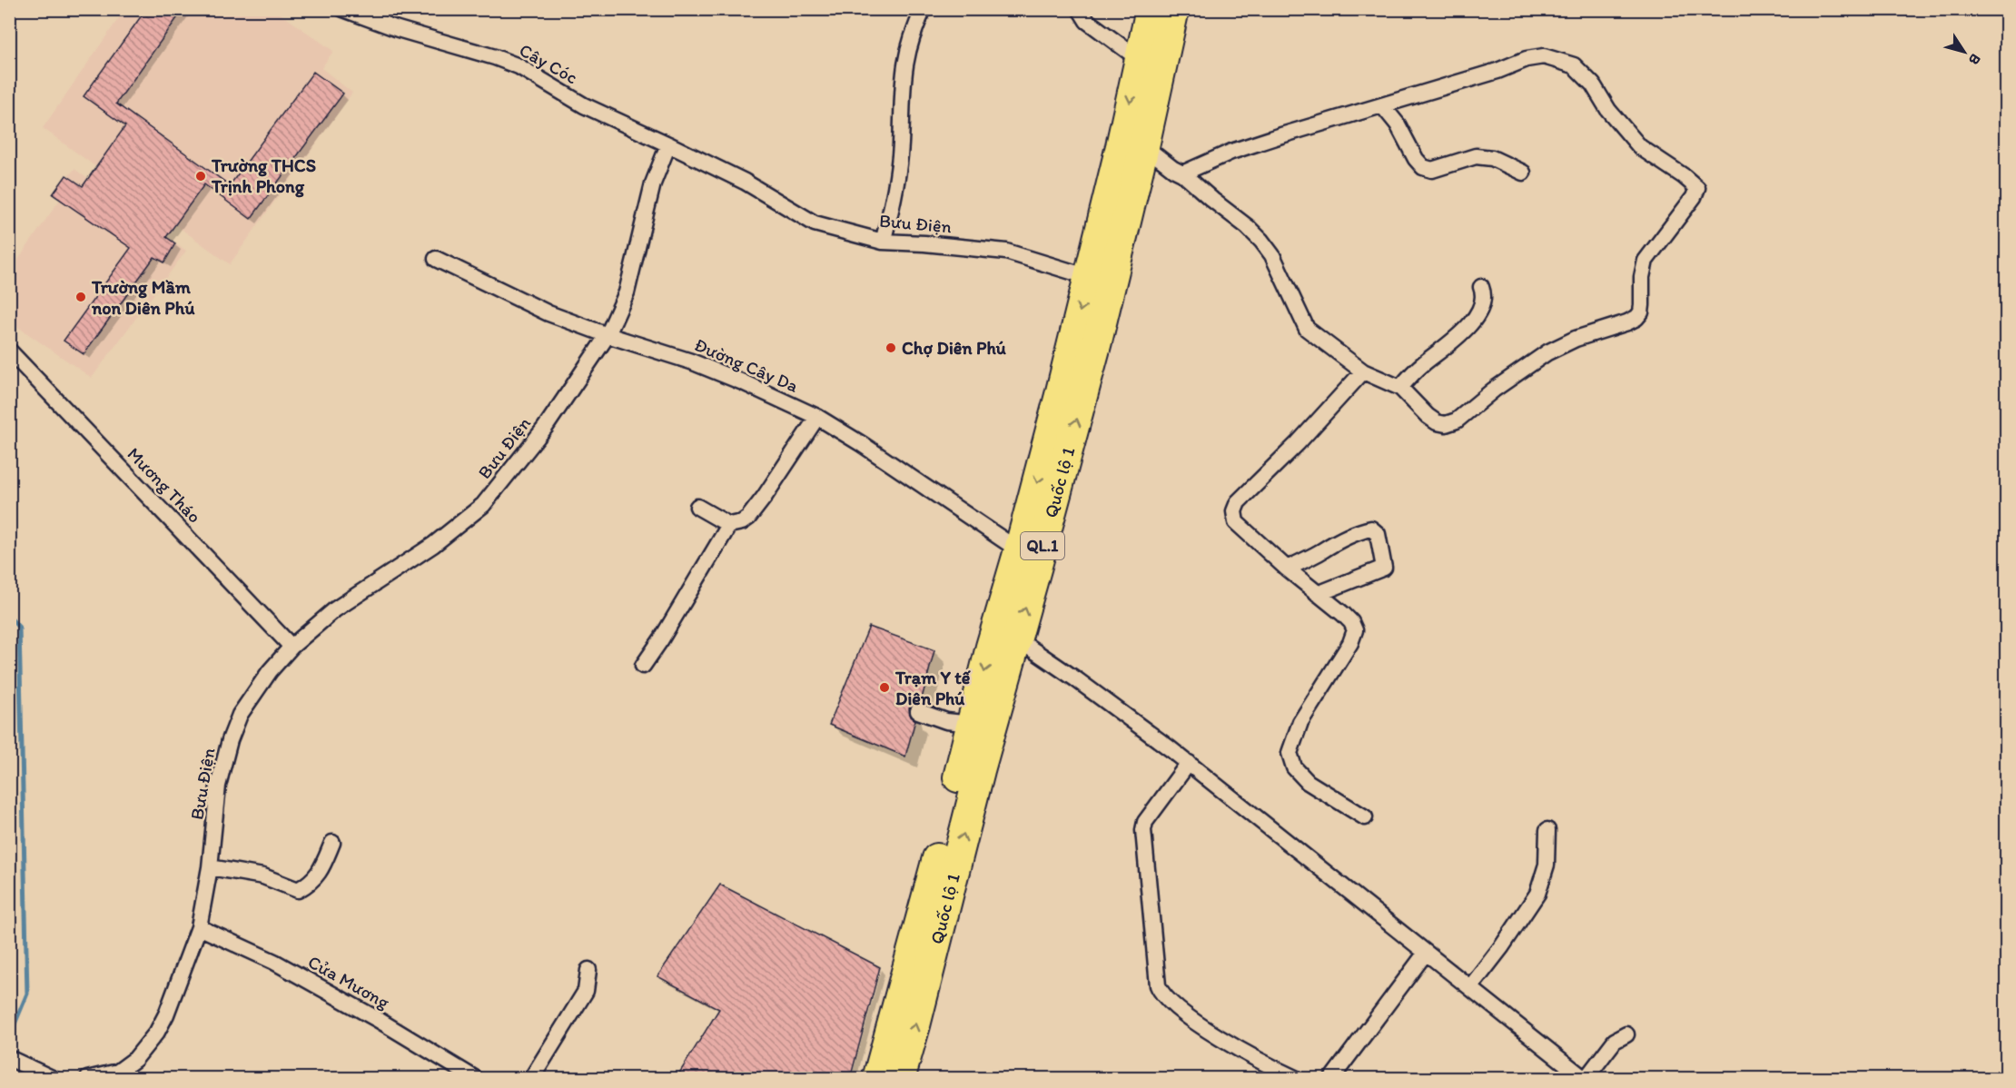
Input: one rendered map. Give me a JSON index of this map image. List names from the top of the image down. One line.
{"streets":{"highway":["Quốc lộ 1","QL.1"],"street":["Cây Cóc","Bưu Điện","Đường Cây Da","Mương Tháo","Cửa Mương"]},"crossings":[["Cây Cóc","Bưu Điện"],["Bưu Điện","Đường Cây Da"],["Bưu Điện","Quốc lộ 1"],["Bưu Điện","Mương Tháo"],["Bưu Điện","Cửa Mương"],["Đường Cây Da","Quốc lộ 1"]],"places":["Trường THCS Trịnh Phong","Trường Mầm non Diên Phú","Chợ Diên Phú","Trạm Y tế Diên Phú"],"north":"bottom right"}
